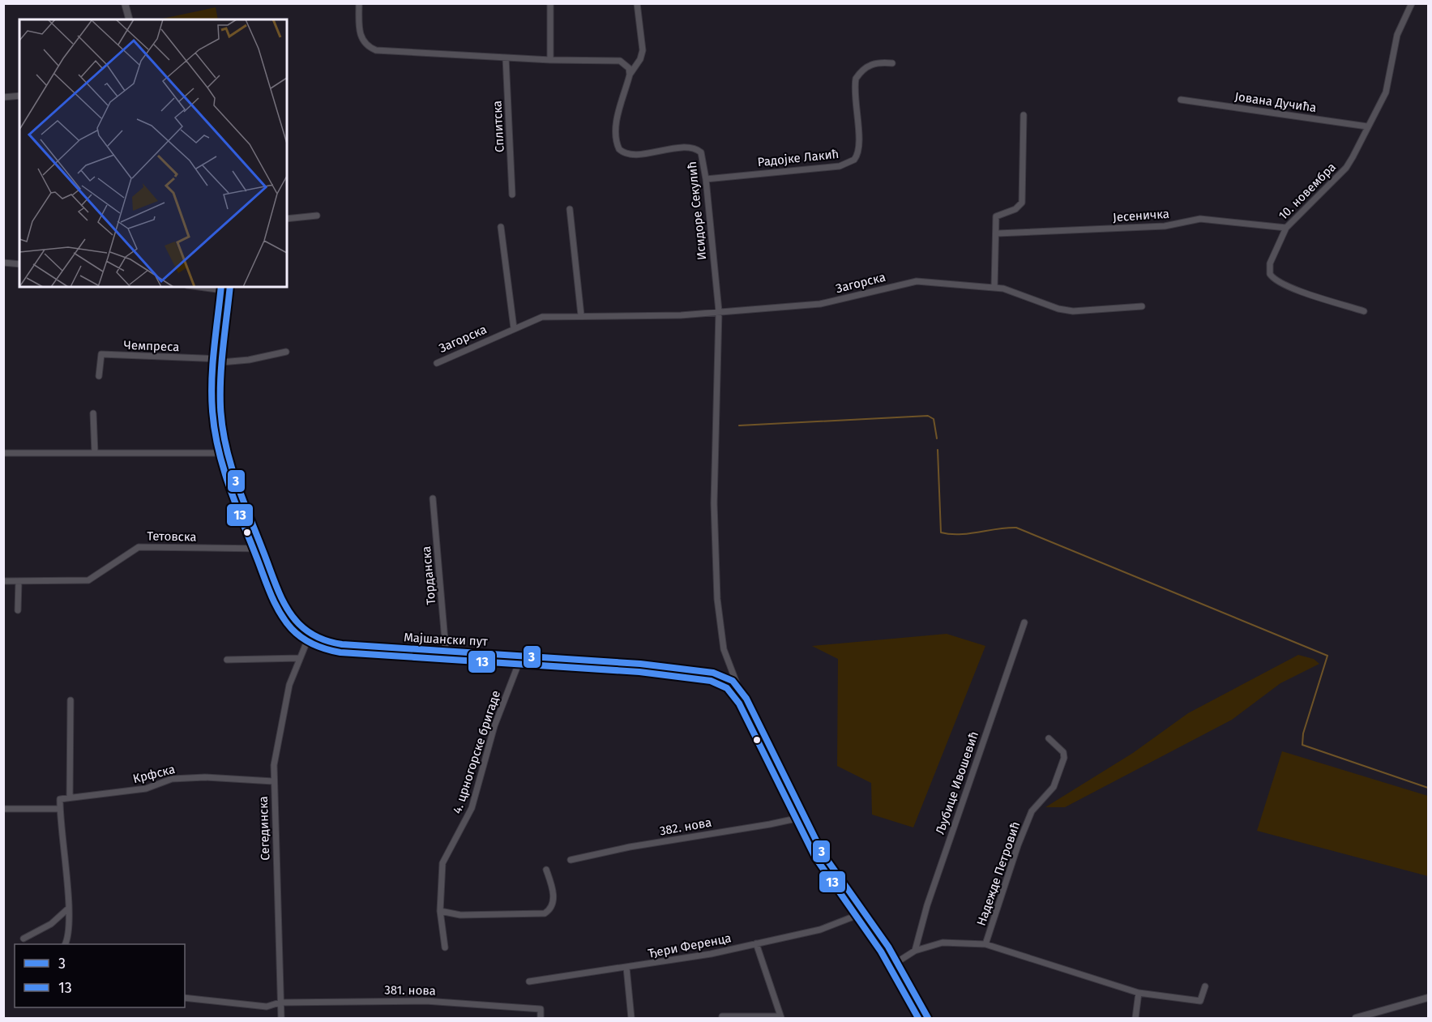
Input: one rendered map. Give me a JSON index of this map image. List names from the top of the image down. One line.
{"streets":{"street":["Јована Дучића","Сплитска","Радојке Лакић","10. новембра","Исидоре Секулић","Јесеничка","Загорска","Чемпреса","Тетовска","Торданска","Мајшански пут","4. црногорске бригаде","Крфска","Љубице Ивошевић","382. нова","Сегединска","Надежде Петровић","Ђери Ференца","381. нова"]},"crossings":[["Јована Дучића","10. новембра"],["Радојке Лакић","Исидоре Секулић"],["10. новембра","Јесеничка"],["Исидоре Секулић","Загорска"],["Исидоре Секулић","Мајшански пут"],["Чемпреса","Мајшански пут"],["Тетовска","Мајшански пут"],["Торданска","Мајшански пут"],["Мајшански пут","4. црногорске бригаде"],["Мајшански пут","382. нова"],["Мајшански пут","Сегединска"],["Мајшански пут","Надежде Петровић"],["Мајшански пут","Ђери Ференца"],["Крфска","Сегединска"],["Љубице Ивошевић","Надежде Петровић"],["Сегединска","381. нова"]],"lines":["transit line 3","transit line 13"],"legend":["3","13"]}
